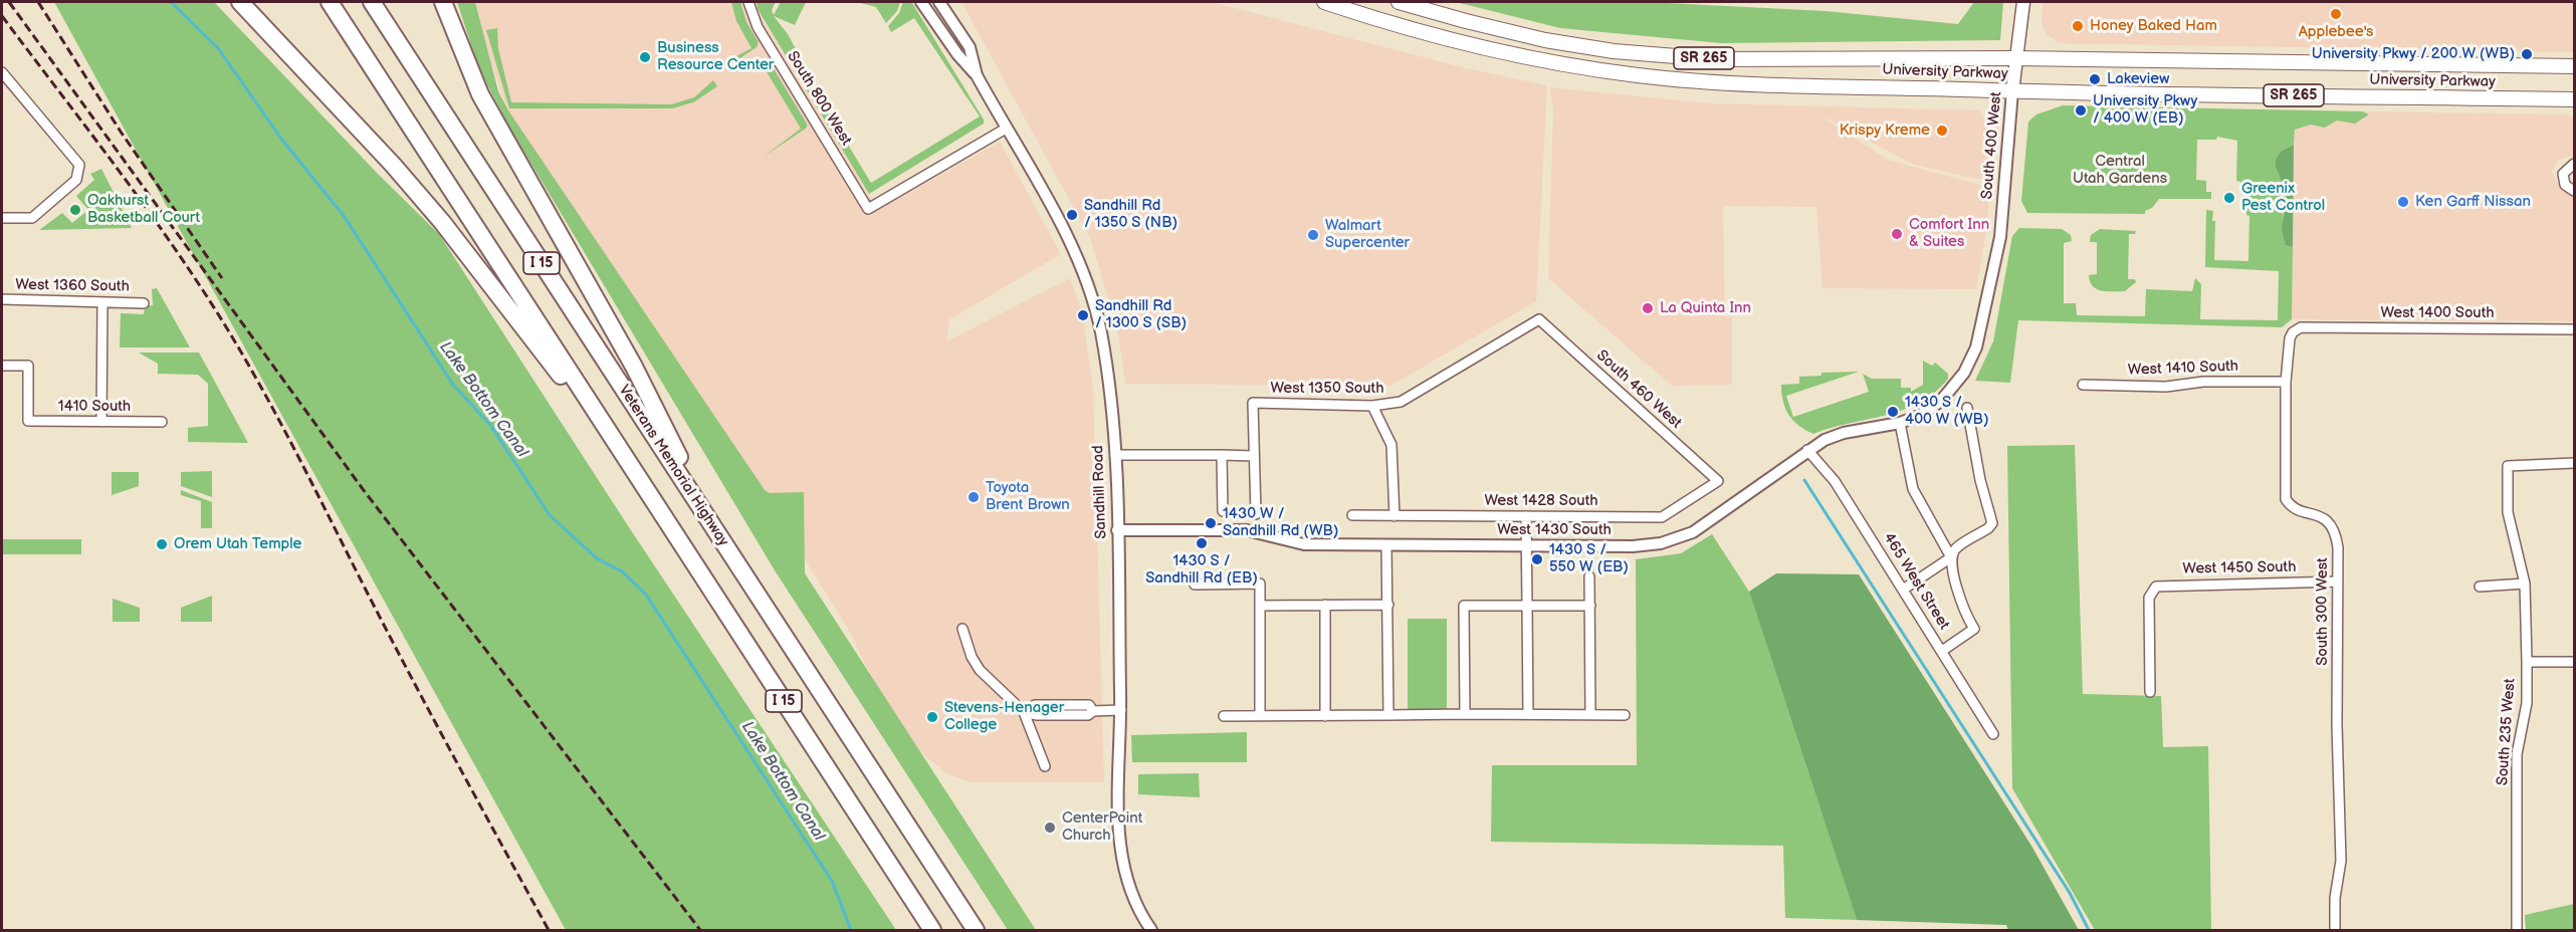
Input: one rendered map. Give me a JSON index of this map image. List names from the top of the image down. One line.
{"streets":{"highway":["I 15","Veterans Memorial Highway"],"main road":["SR 265","University Parkway","South 400 West"],"street":["South 800 West","West 1360 South","West 1400 South","West 1410 South","West 1350 South","South 460 West","1410 South","Sandhill Road","West 1428 South","West 1430 South","West 1450 South","465 West Street","South 300 West","South 235 West"]},"crossings":[["University Parkway","South 400 West"],["South 800 West","Sandhill Road"],["South 400 West","West 1430 South"],["West 1400 South","South 300 West"],["West 1410 South","South 300 West"],["West 1350 South","South 460 West"],["South 460 West","West 1428 South"],["Sandhill Road","West 1430 South"],["West 1430 South","465 West Street"],["West 1450 South","South 300 West"]],"water":["Lake Bottom Canal"],"parks":["Central Utah Gardens"],"places":["Applebee's","Honey Baked Ham","University Pkwy / 200 W (WB)","Business Resource Center","Lakeview","University Pkwy / 400 W (EB)","Krispy Kreme","Greenix Pest Control","Ken Garff Nissan","Oakhurst Basketball Court","Sandhill Rd / 1350 S (NB)","Comfort Inn & Suites","Walmart Supercenter","La Quinta Inn","Sandhill Rd / 1300 S (SB)","1430 S / 400 W (WB)","Toyota Brent Brown","1430 W / Sandhill Rd (WB)","1430 S / Sandhill Rd (EB)","Orem Utah Temple","1430 S / 550 W (EB)","Stevens-Henager College","CenterPoint Church"]}
